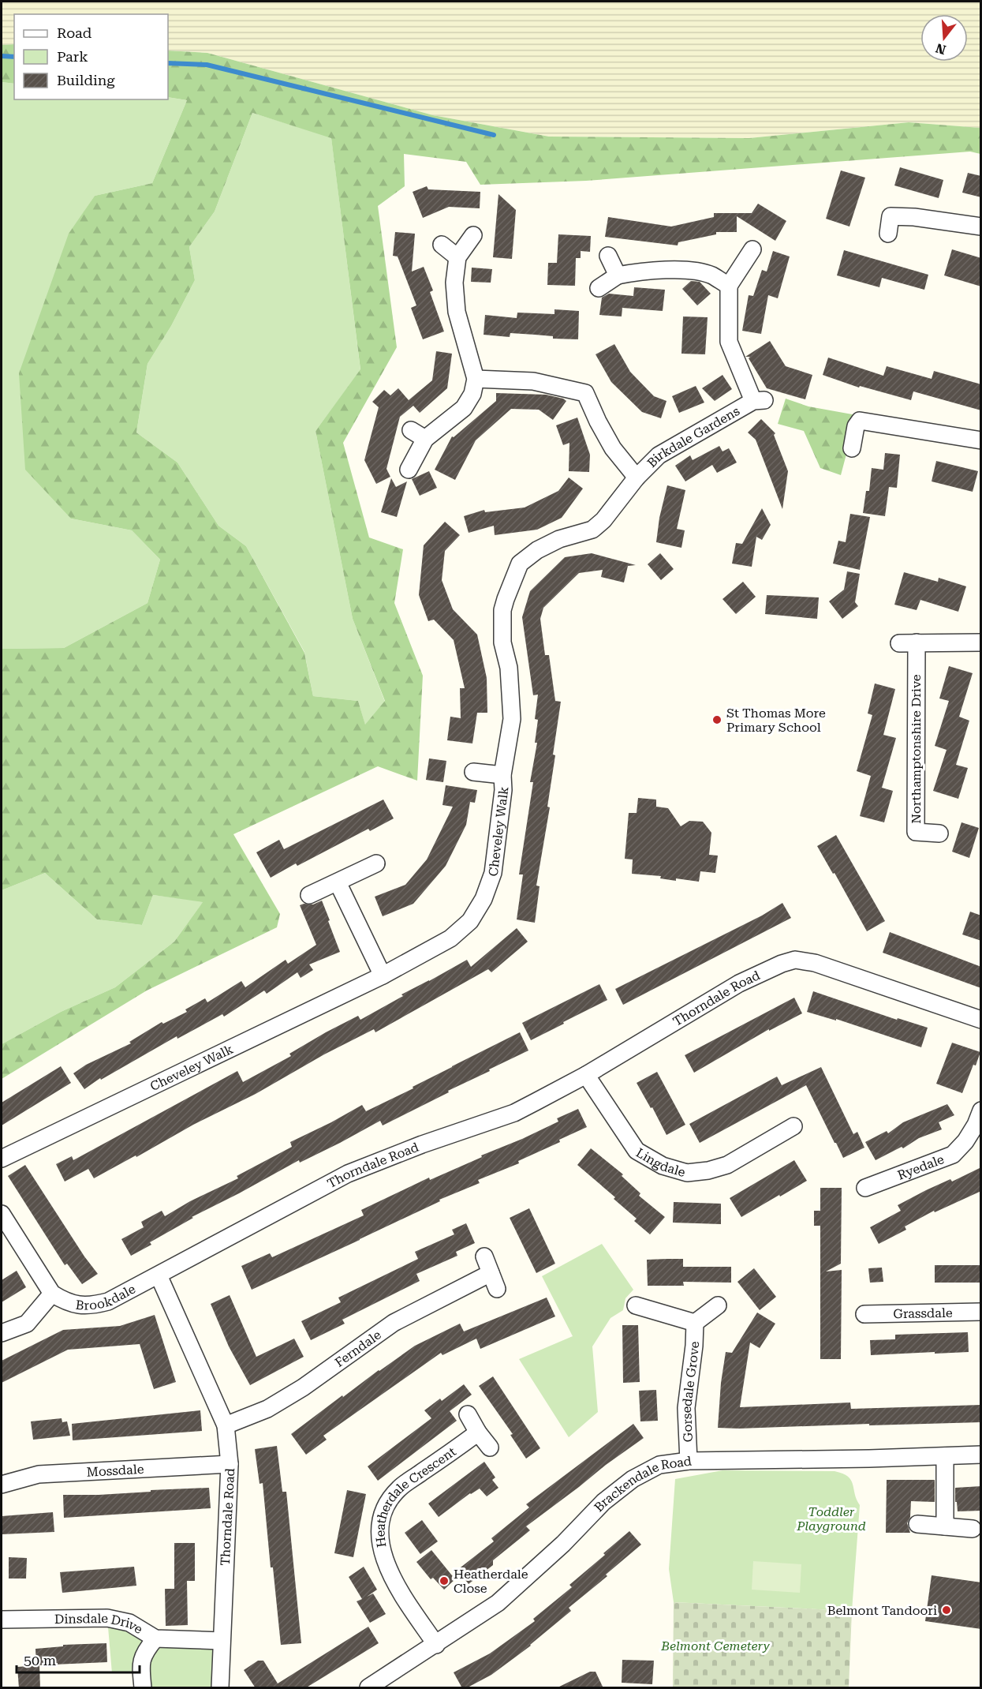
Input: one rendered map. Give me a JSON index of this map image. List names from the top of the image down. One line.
{"streets":{"street":["Birkdale Gardens","Northamptonshire Drive","Cheveley Walk","Thorndale Road","Lingdale","Ryedale","Brookdale","Grassdale","Ferndale","Gorsedale Grove","Mossdale","Brackendale Road","Heatherdale Crescent","Dinsdale Drive"]},"crossings":[["Birkdale Gardens","Cheveley Walk"],["Thorndale Road","Lingdale"],["Thorndale Road","Brookdale"],["Thorndale Road","Ferndale"],["Thorndale Road","Mossdale"],["Thorndale Road","Dinsdale Drive"],["Gorsedale Grove","Brackendale Road"],["Brackendale Road","Heatherdale Crescent"]],"parks":["Toddler Playground","Belmont Cemetery"],"places":["St Thomas More Primary School","Heatherdale Close","Belmont Tandoori"],"legend":["Road","Park","Building"],"scale_bar":"50 m","north":"bottom"}
